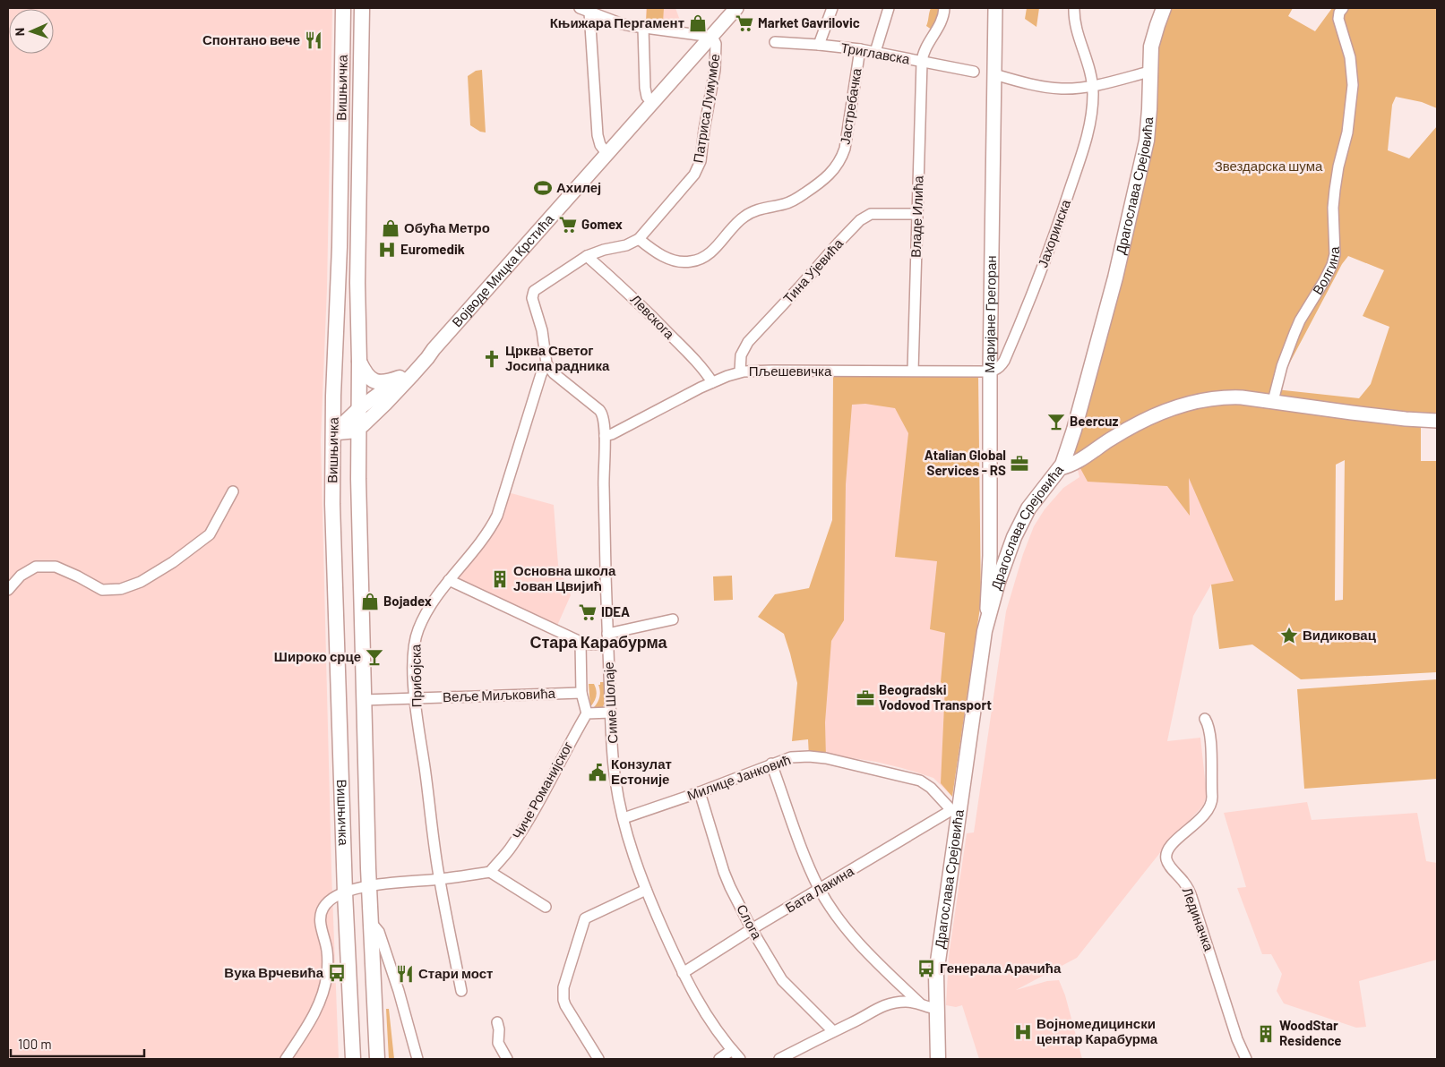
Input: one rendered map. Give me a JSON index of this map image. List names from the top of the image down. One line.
{"streets":{"main road":["Вишњичка","Драгослава Срејовића"],"street":["Триглавска","Јастребачка","Патриса Лумумбе","Владе Илића","Јахоринска","Волгина","Војводе Мицка Крстића","Тина Ујевића","Маријане Грегоран","Левскога","Пљешевичка","Прибојска","Веље Миљковића","Симе Шолаје","Милице Јанковић","Чиче Романијског","Бата Лакина","Лединачка","Слога"]},"crossings":[["Триглавска","Јастребачка"],["Триглавска","Владе Илића"],["Вишњичка","Војводе Мицка Крстића"],["Вишњичка","Веље Миљковића"],["Јастребачка","Патриса Лумумбе"],["Патриса Лумумбе","Војводе Мицка Крстића"],["Патриса Лумумбе","Левскога"],["Патриса Лумумбе","Прибојска"],["Патриса Лумумбе","Симе Шолаје"],["Драгослава Срејовића","Маријане Грегоран"],["Драгослава Срејовића","Милице Јанковић"],["Драгослава Срејовића","Бата Лакина"],["Владе Илића","Тина Ујевића"],["Владе Илића","Пљешевичка"],["Јахоринска","Маријане Грегоран"],["Јахоринска","Пљешевичка"],["Тина Ујевића","Пљешевичка"],["Маријане Грегоран","Пљешевичка"],["Левскога","Пљешевичка"],["Пљешевичка","Симе Шолаје"],["Прибојска","Веље Миљковића"],["Прибојска","Симе Шолаје"],["Симе Шолаје","Милице Јанковић"],["Симе Шолаје","Бата Лакина"],["Милице Јанковић","Бата Лакина"],["Милице Јанковић","Слога"],["Бата Лакина","Слога"]],"districts":["Стара Карабурма"],"parks":["Звездарска шума"],"places":{"shop":["Књижара Пергамент","Обућа Метро","Bojadex"],"supermarket":["Market Gavrilovic","Gomex","IDEA"],"restaurant":["Спонтано вече","Стари мост"],"sports":["Ахилеј"],"hospital":["Euromedik","Војномедицински центар Карабурма"],"church":["Црква Светог Јосипа радника"],"bar":["Beercuz","Широко срце"],"office":["Atalian Global Services - RS","Beogradski Vodovod Transport"],"building":["Основна школа Јован Цвијић","WoodStar Residence"],"place":["Видиковац"],"public building":["Конзулат Естоније"],"bus stop":["Генерала Арачића","Вука Врчевића"]},"scale_bar":"100 m","north":"left"}
